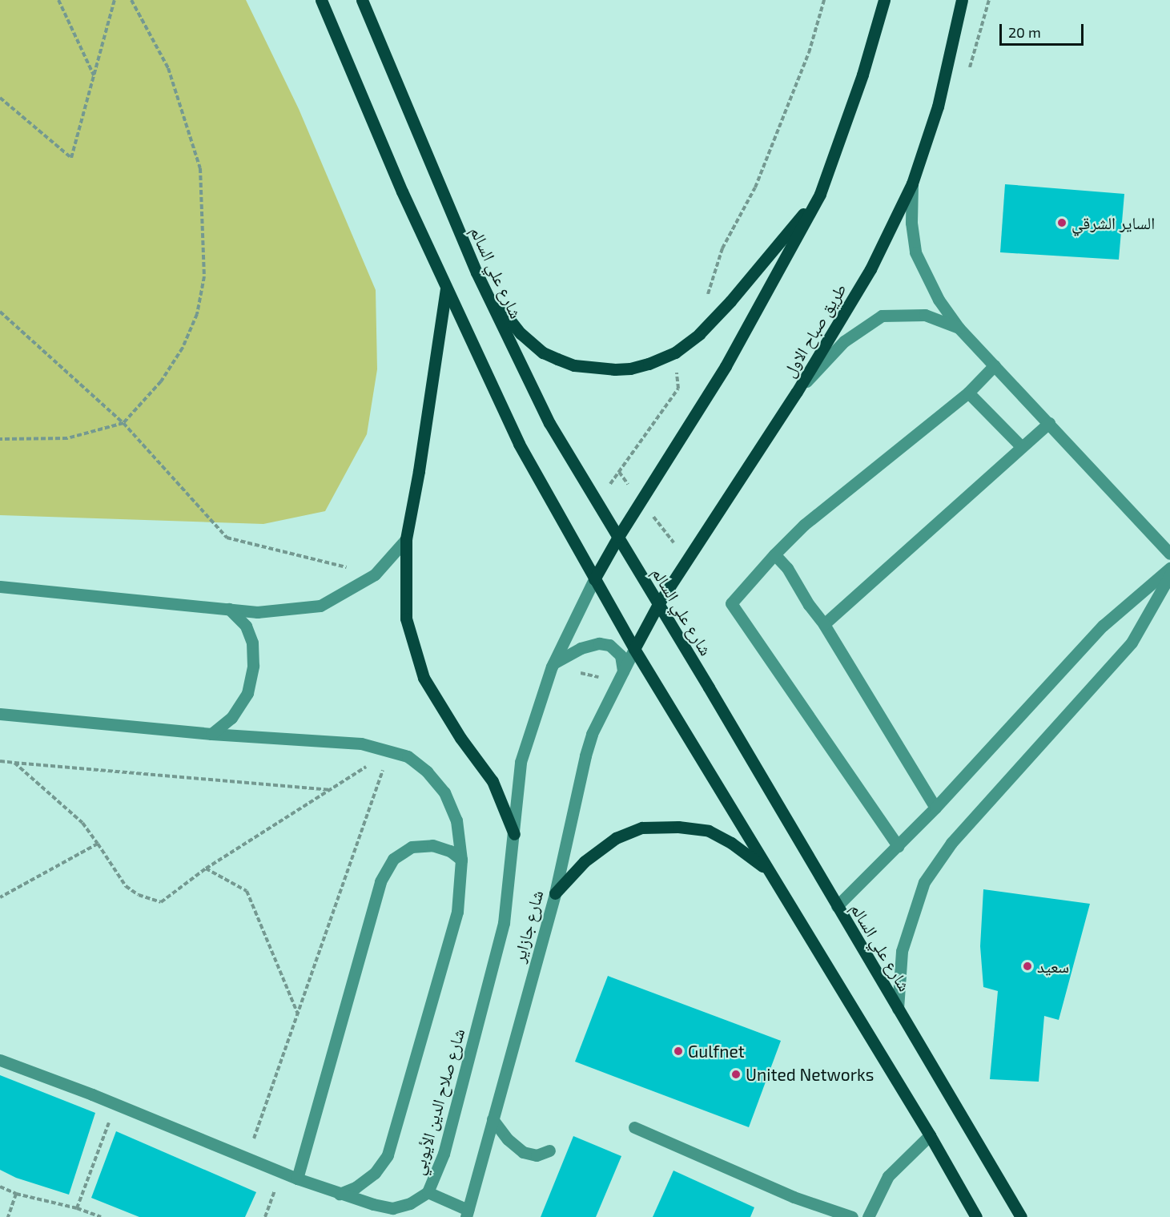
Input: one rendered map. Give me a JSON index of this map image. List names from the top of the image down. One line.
{"streets":{"main road":["شارع علي السالم","طريق صباح الاول"],"street":["شارع جازاير","شارع صلاح الدين الأيوبي"]},"crossings":[["شارع علي السالم","طريق صباح الاول"],["طريق صباح الاول","شارع جازاير"]],"places":["الساير الشرقي","سعيد","Gulfnet","United Networks"],"scale_bar":"20 m"}
